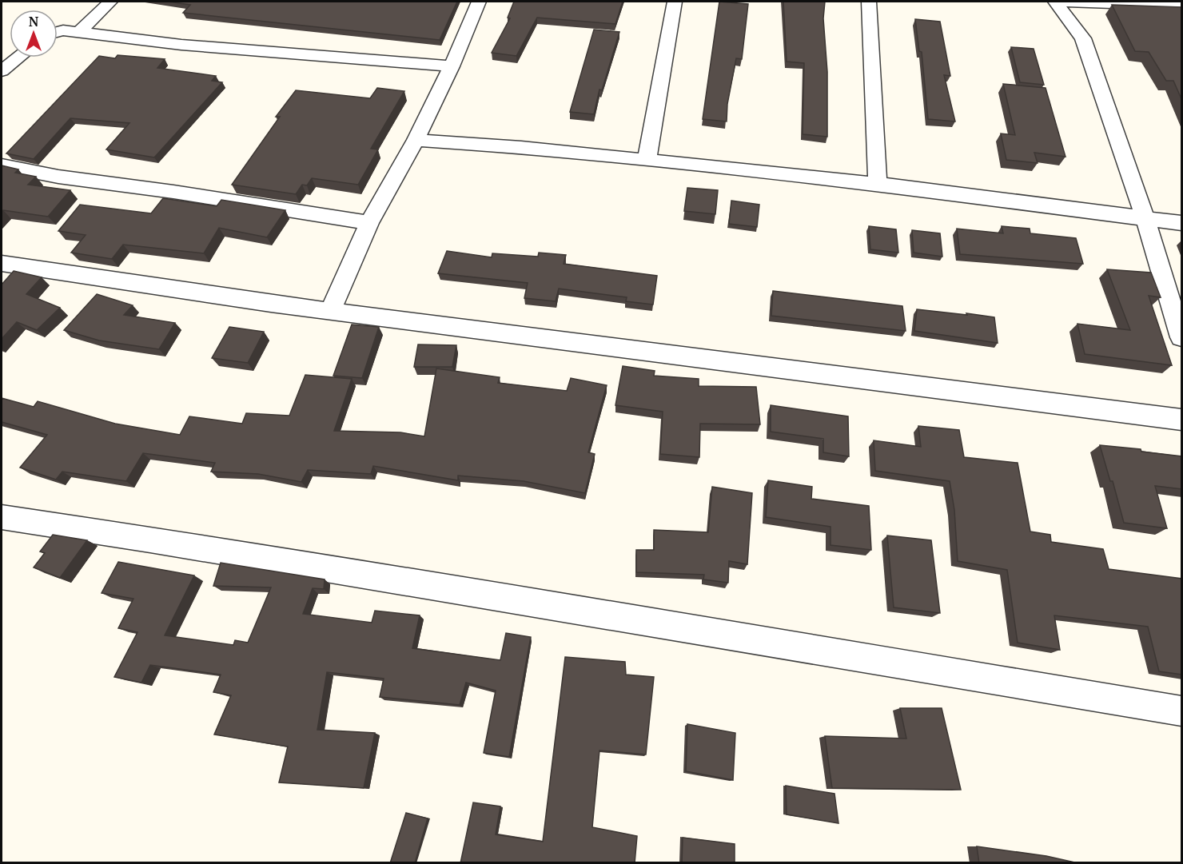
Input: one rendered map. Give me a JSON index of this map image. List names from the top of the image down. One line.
{"north":"top"}
